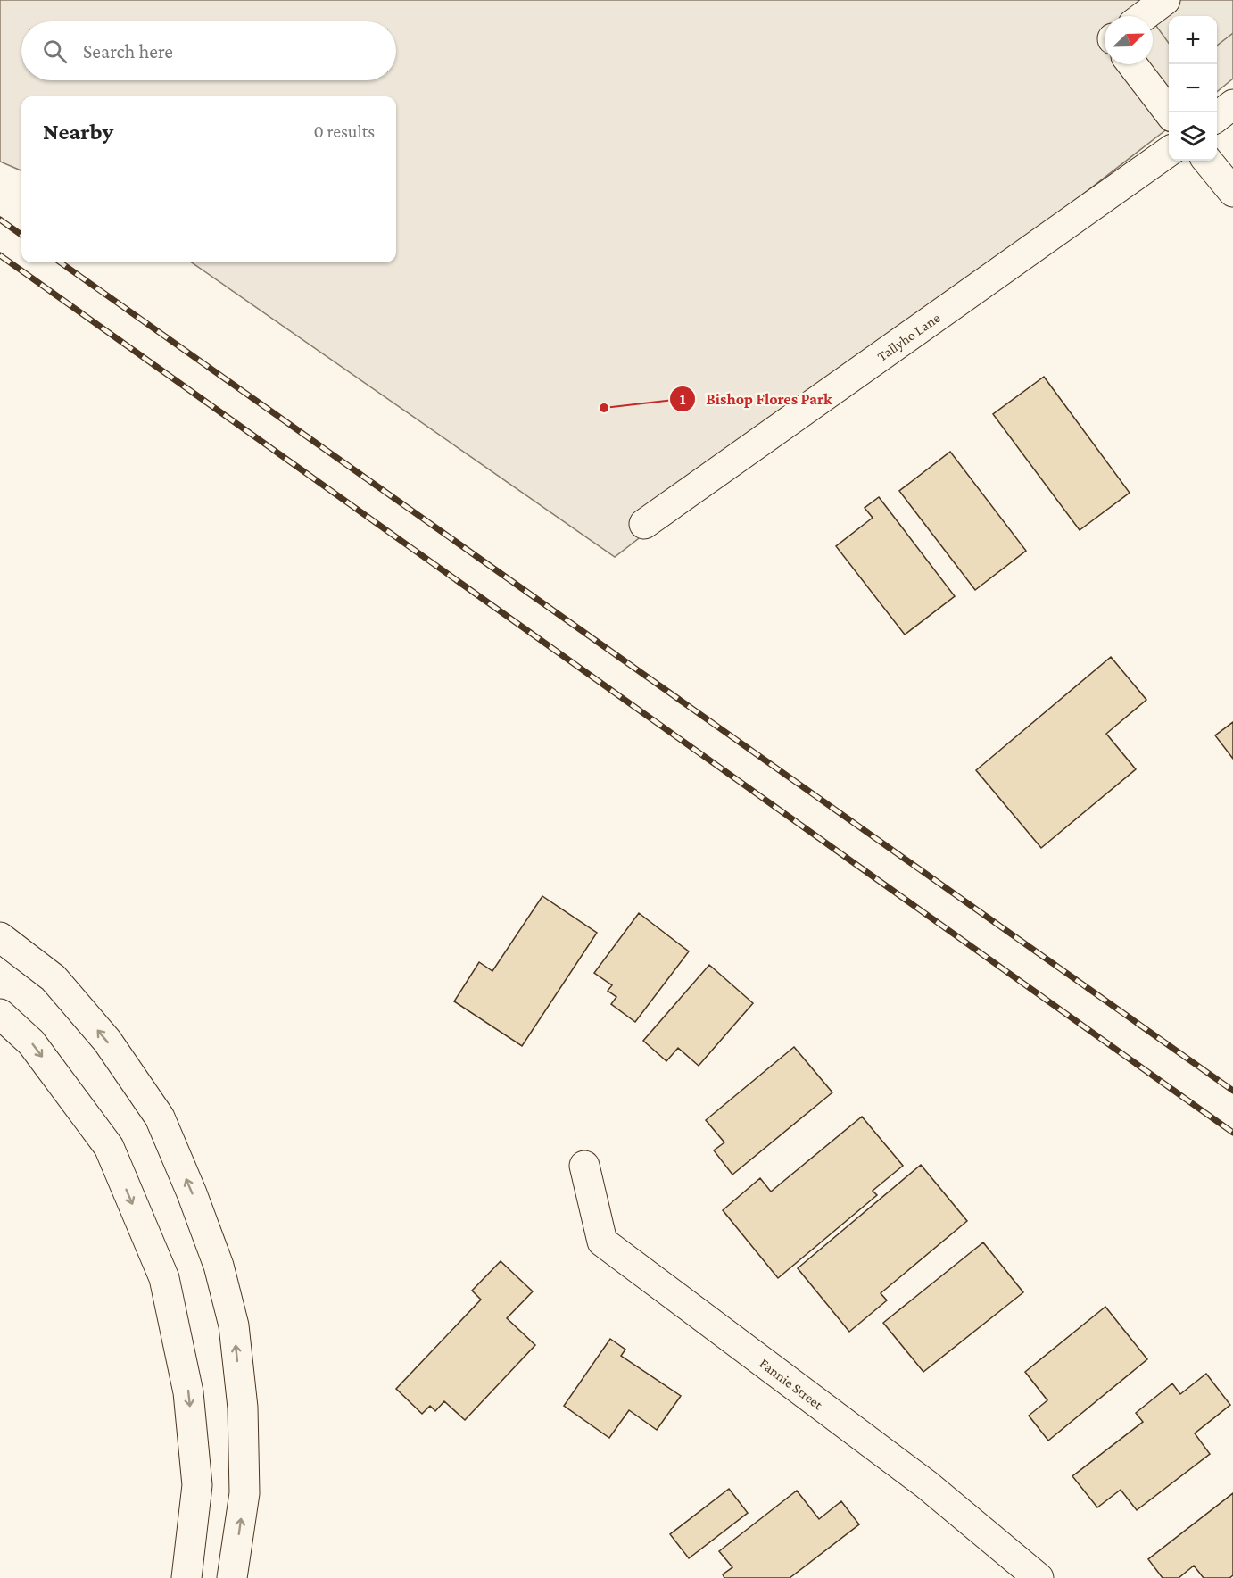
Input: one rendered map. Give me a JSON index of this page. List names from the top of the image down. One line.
{"streets":{"main road":["Tallyho Lane","Fannie Street"]},"places":["Bishop Flores Park"],"north":"top right","page":{"map_buttons":["+","−"],"search":"Search here","heading":["Nearby","0 results"]}}
